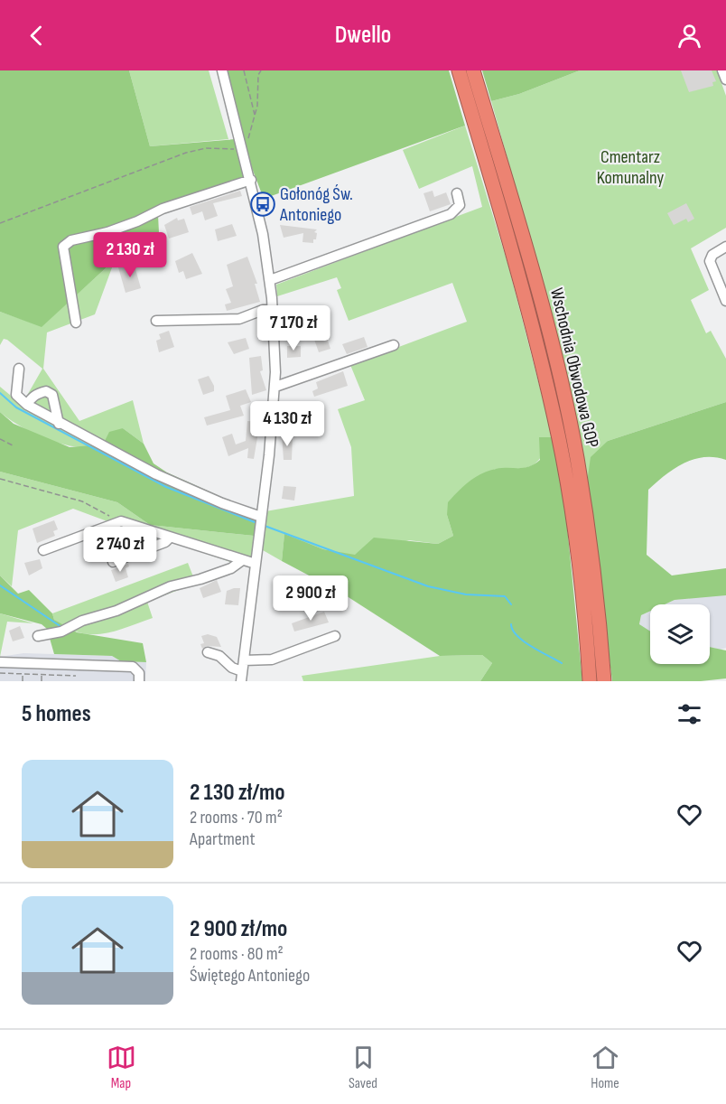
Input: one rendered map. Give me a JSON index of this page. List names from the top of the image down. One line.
{"streets":{"highway":["Wschodnia Obwodowa GOP"]},"parks":["Cmentarz Komunalny"],"places":{"bus stop":["Gołonóg Św. Antoniego"]},"page":{"header":"Dwello","price":["2 130 zł","7 170 zł","4 130 zł","2 740 zł","2 900 zł"],"heading":"5 homes","list":[{"name":"2 130 zł/mo","note":"2 rooms · 70 m² · Apartment"},{"name":"2 900 zł/mo","note":"2 rooms · 80 m² · Świętego Antoniego"}],"tabs":["Map","Saved","Home"]}}
